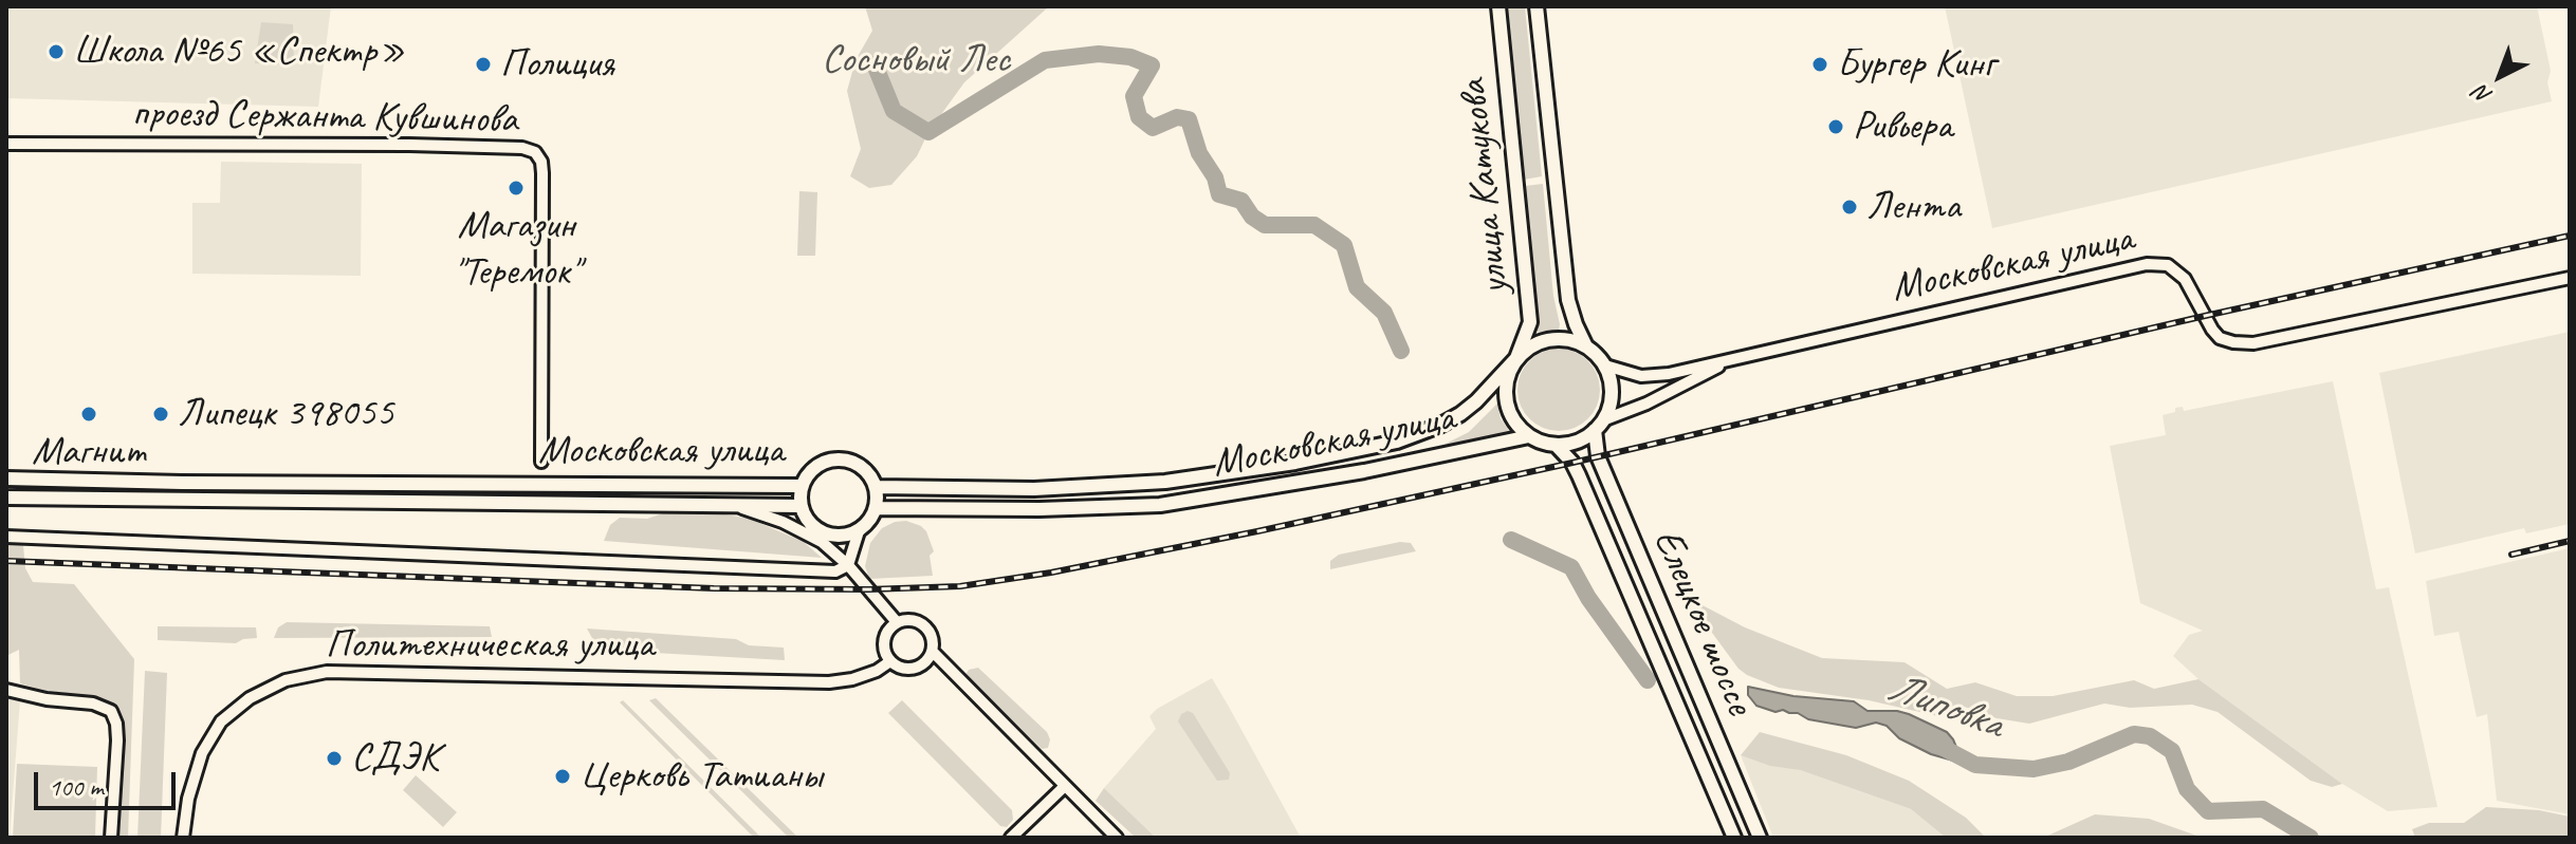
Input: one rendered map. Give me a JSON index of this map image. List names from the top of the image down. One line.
{"streets":{"main road":["улица Катукова","Московская улица","Елецкое шоссе"],"street":["проезд Сержанта Кувшинова","Политехническая улица"]},"crossings":[["улица Катукова","Московская улица"],["улица Катукова","Елецкое шоссе"],["Московская улица","Елецкое шоссе"]],"water":["Липовка"],"parks":["Сосновый Лес"],"places":["Школа №65 «Спектр»","Полиция","Бургер Кинг","Ривьера","Магазин \"Теремок\"","Лента","Магнит","Липецк 398055","СДЭК","Церковь Татианы"],"scale_bar":"100 m","north":"bottom left"}
